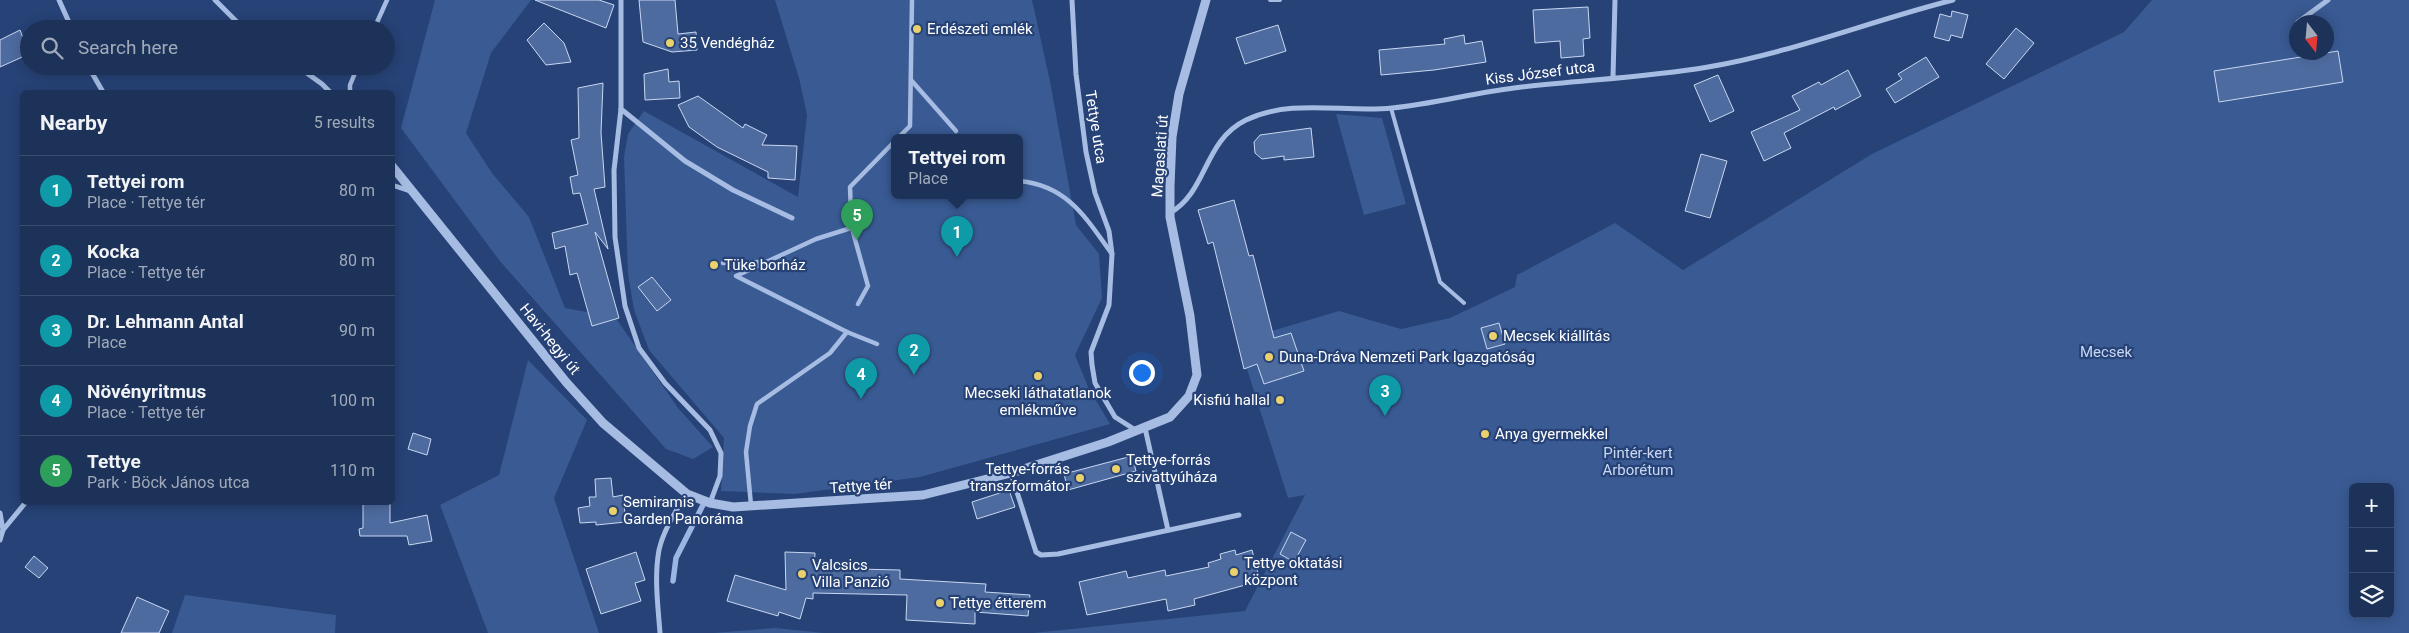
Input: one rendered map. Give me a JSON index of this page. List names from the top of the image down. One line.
{"streets":{"street":["Kiss József utca","Tettye utca","Magaslati út","Havi-hegyi út","Tettye tér"]},"crossings":[["Kiss József utca","Magaslati út"],["Magaslati út","Tettye tér"],["Havi-hegyi út","Tettye tér"]],"parks":["Mecsek","Pintér-kert Arborétum"],"places":["Erdészeti emlék","35 Vendégház","Tüke borház","Mecsek kiállítás","Duna-Dráva Nemzeti Park Igazgatóság","Mecseki láthatatlanok emlékműve","Kisfiú hallal","Anya gyermekkel","Tettye-forrás szivattyúháza","Tettye-forrás transzformátor","Semiramis Garden Panoráma","Tettye oktatási központ","Valcsics Villa Panzió","Tettye étterem"],"north":"bottom","page":{"search":"Search here","heading":["Nearby","5 results"],"popup":["Tettyei rom","Place"],"list":[{"mark":"1","name":"Tettyei rom","note":"Place · Tettye tér","value":"80 m"},{"mark":"2","name":"Kocka","note":"Place · Tettye tér","value":"80 m"},{"mark":"3","name":"Dr. Lehmann Antal","note":"Place","value":"90 m"},{"mark":"4","name":"Növényritmus","note":"Place · Tettye tér","value":"100 m"},{"mark":"5","name":"Tettye","note":"Park · Böck János utca","value":"110 m"}],"pins":["5","1","2","4","3"],"map_buttons":["+","−"]}}
